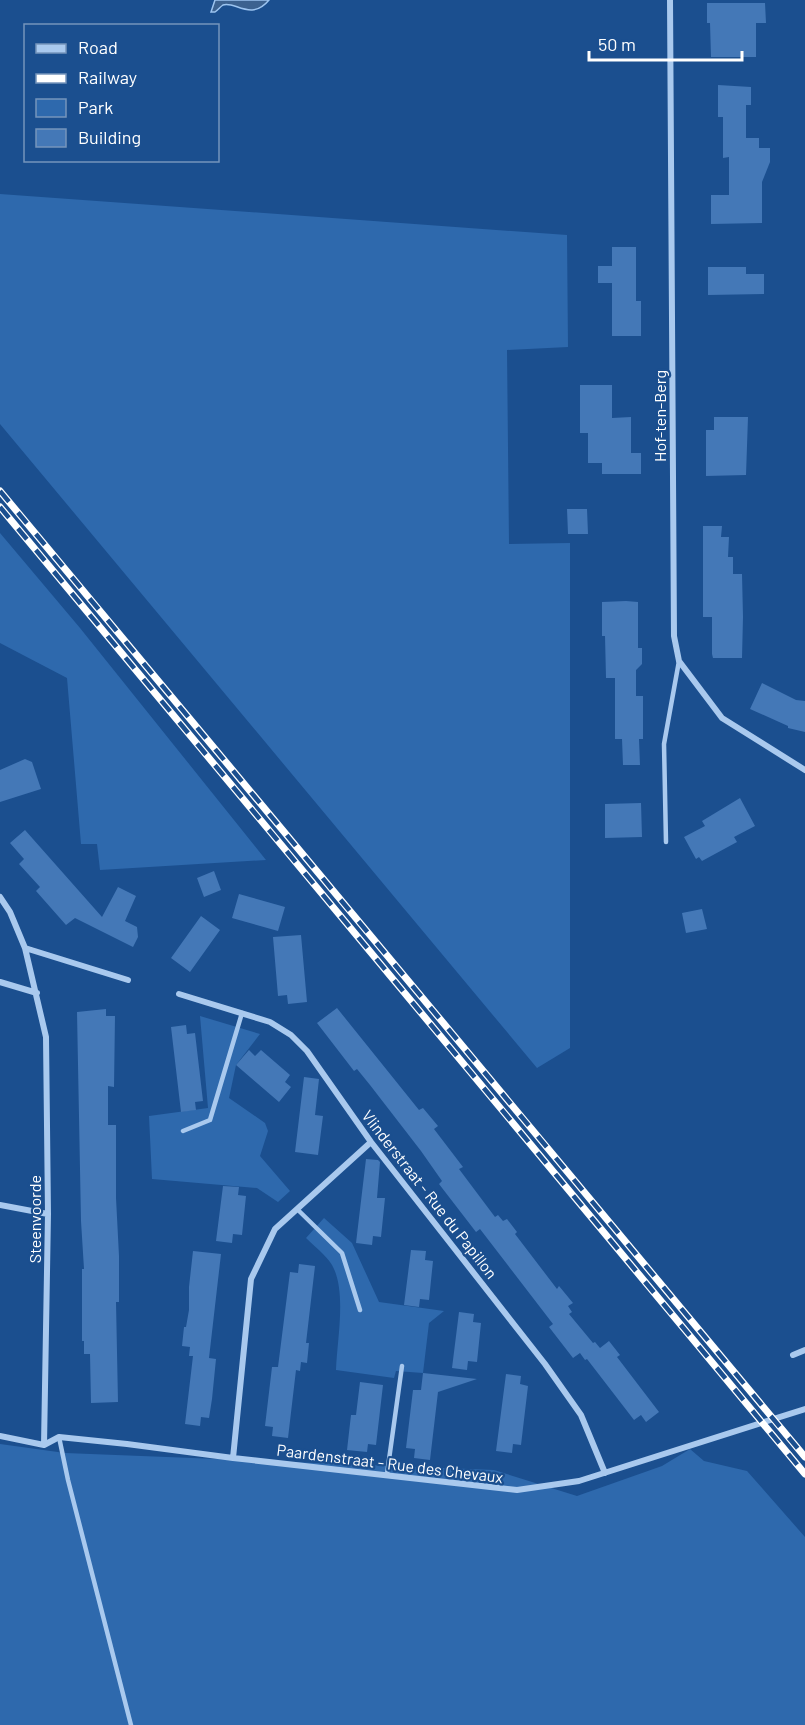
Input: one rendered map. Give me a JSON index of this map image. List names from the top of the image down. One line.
{"streets":{"street":["Hof-ten-Berg","Vlinderstraat - Rue du Papillon","Steenvoorde","Paardenstraat - Rue des Chevaux"]},"crossings":[["Vlinderstraat - Rue du Papillon","Paardenstraat - Rue des Chevaux"]],"legend":["Road","Railway","Park","Building"],"scale_bar":"50 m"}
